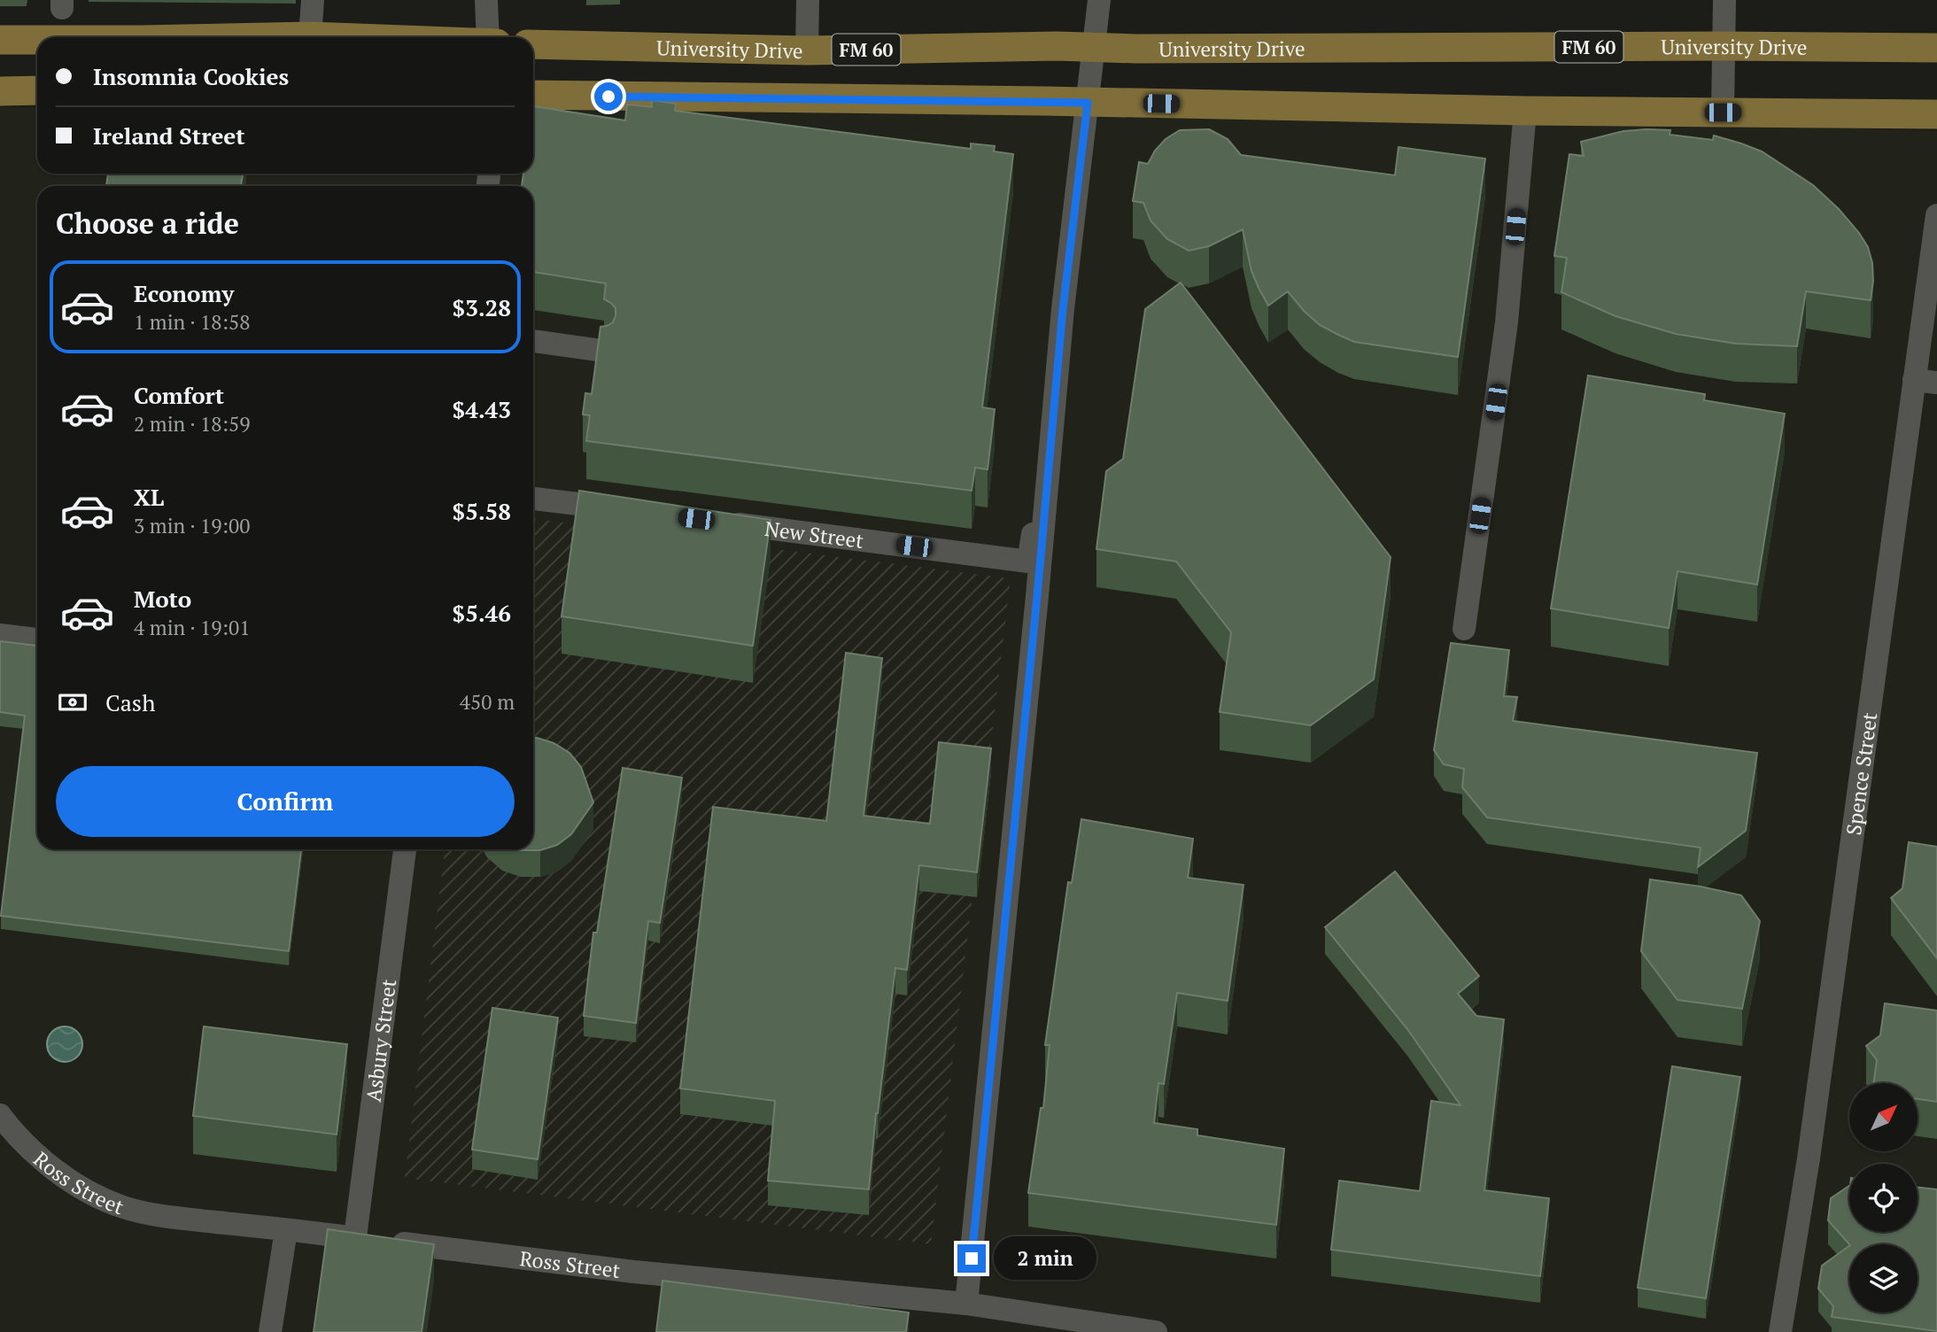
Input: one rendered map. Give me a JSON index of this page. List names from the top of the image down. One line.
{"streets":{"main road":["FM 60","University Drive"],"street":["New Street","Spence Street","Asbury Street","Ross Street"]},"crossings":[["Asbury Street","Ross Street"]],"north":"top right","page":{"banner":["Insomnia Cookies","Ireland Street"],"heading":"Choose a ride","list":[{"name":"Economy","note":"1 min · 18:58","value":"$3.28"},{"name":"Comfort","note":"2 min · 18:59","value":"$4.43"},{"name":"XL","note":"3 min · 19:00","value":"$5.58"},{"name":"Moto","note":"4 min · 19:01","value":"$5.46"}],"pay":["Cash","450 m"],"buttons":"Confirm","bubble":"2 min"}}
